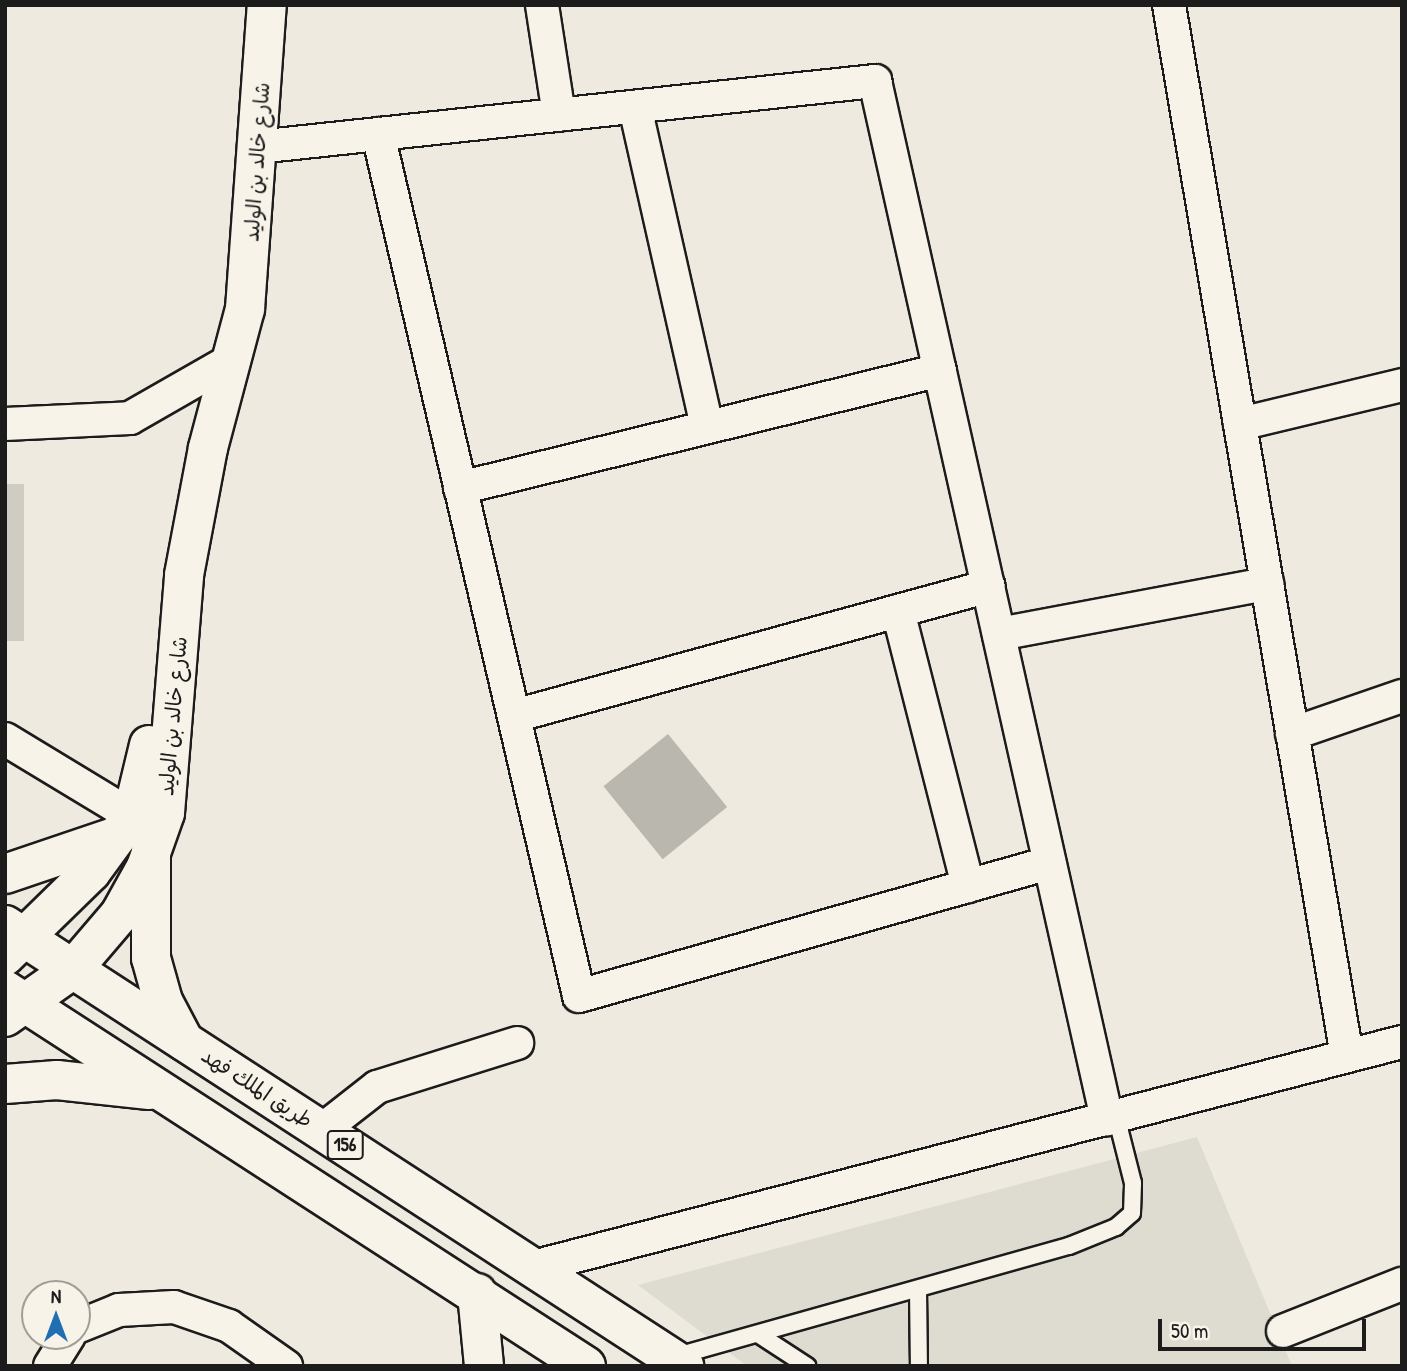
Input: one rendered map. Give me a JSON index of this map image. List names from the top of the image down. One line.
{"streets":{"main road":["شارع خالد بن الوليد","طريق الملك فهد","156"]},"crossings":[["شارع خالد بن الوليد","طريق الملك فهد"],["شارع خالد بن الوليد","156"]],"scale_bar":"50 m","north":"top"}
